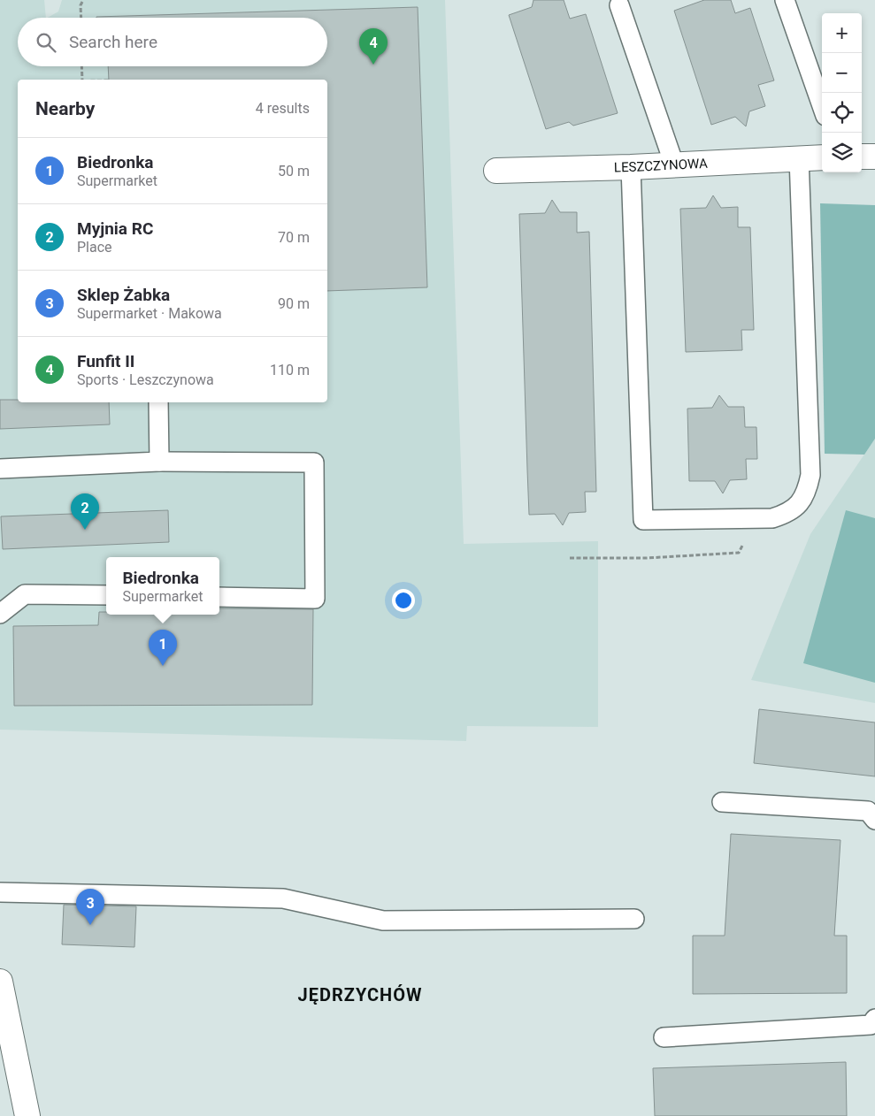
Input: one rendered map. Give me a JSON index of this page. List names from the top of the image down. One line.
{"streets":{"street":["LESZCZYNOWA"]},"districts":["JĘDRZYCHÓW"],"page":{"map_buttons":["+","−"],"search":"Search here","pins":["4","2","1","3"],"heading":["Nearby","4 results"],"list":[{"mark":"1","name":"Biedronka","note":"Supermarket","value":"50 m"},{"mark":"2","name":"Myjnia RC","note":"Place","value":"70 m"},{"mark":"3","name":"Sklep Żabka","note":"Supermarket · Makowa","value":"90 m"},{"mark":"4","name":"Funfit II","note":"Sports · Leszczynowa","value":"110 m"}],"popup":["Biedronka","Supermarket"]}}
